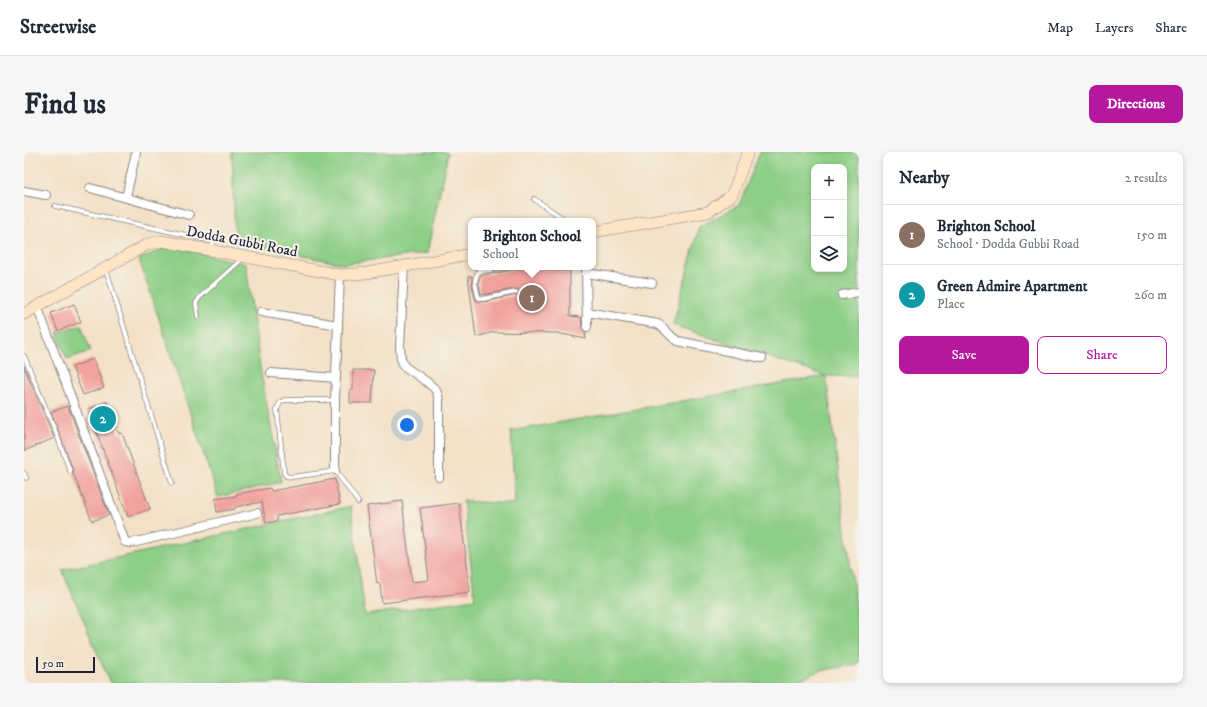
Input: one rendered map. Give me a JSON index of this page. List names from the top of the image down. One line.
{"streets":{"street":["Dodda Gubbi Road"]},"scale_bar":"50 m","page":{"header":"Streetwise","nav":["Map","Layers","Share"],"buttons":["Directions",["Save","Share"]],"title":"Find us","heading":["Nearby","2 results"],"map_buttons":["+","−"],"list":[{"mark":"1","name":"Brighton School","note":"School · Dodda Gubbi Road","value":"150 m"},{"mark":"2","name":"Green Admire Apartment","note":"Place","value":"260 m"}],"popup":["Brighton School","School"],"pins":["1","2"],"scale":"50 m"}}
